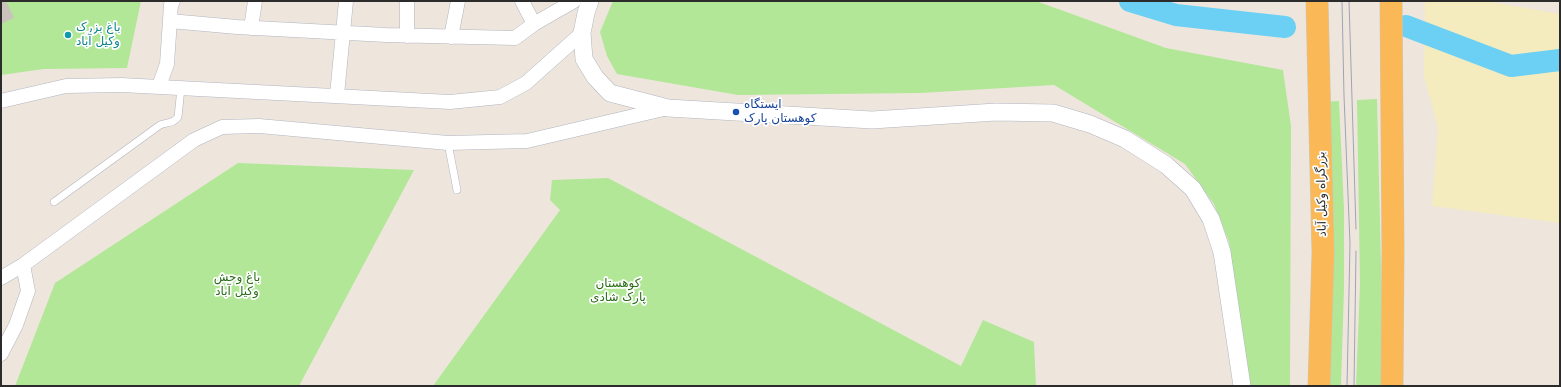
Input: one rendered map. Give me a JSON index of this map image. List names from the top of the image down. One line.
{"streets":{"highway":["بزرگراه وکیل آباد"]},"parks":["باغ وحش وکیل آباد","کوهستان پارک شادی"],"places":["باغ بزرک وکیل آباد","ایستگاه کوهستان پارک"]}
